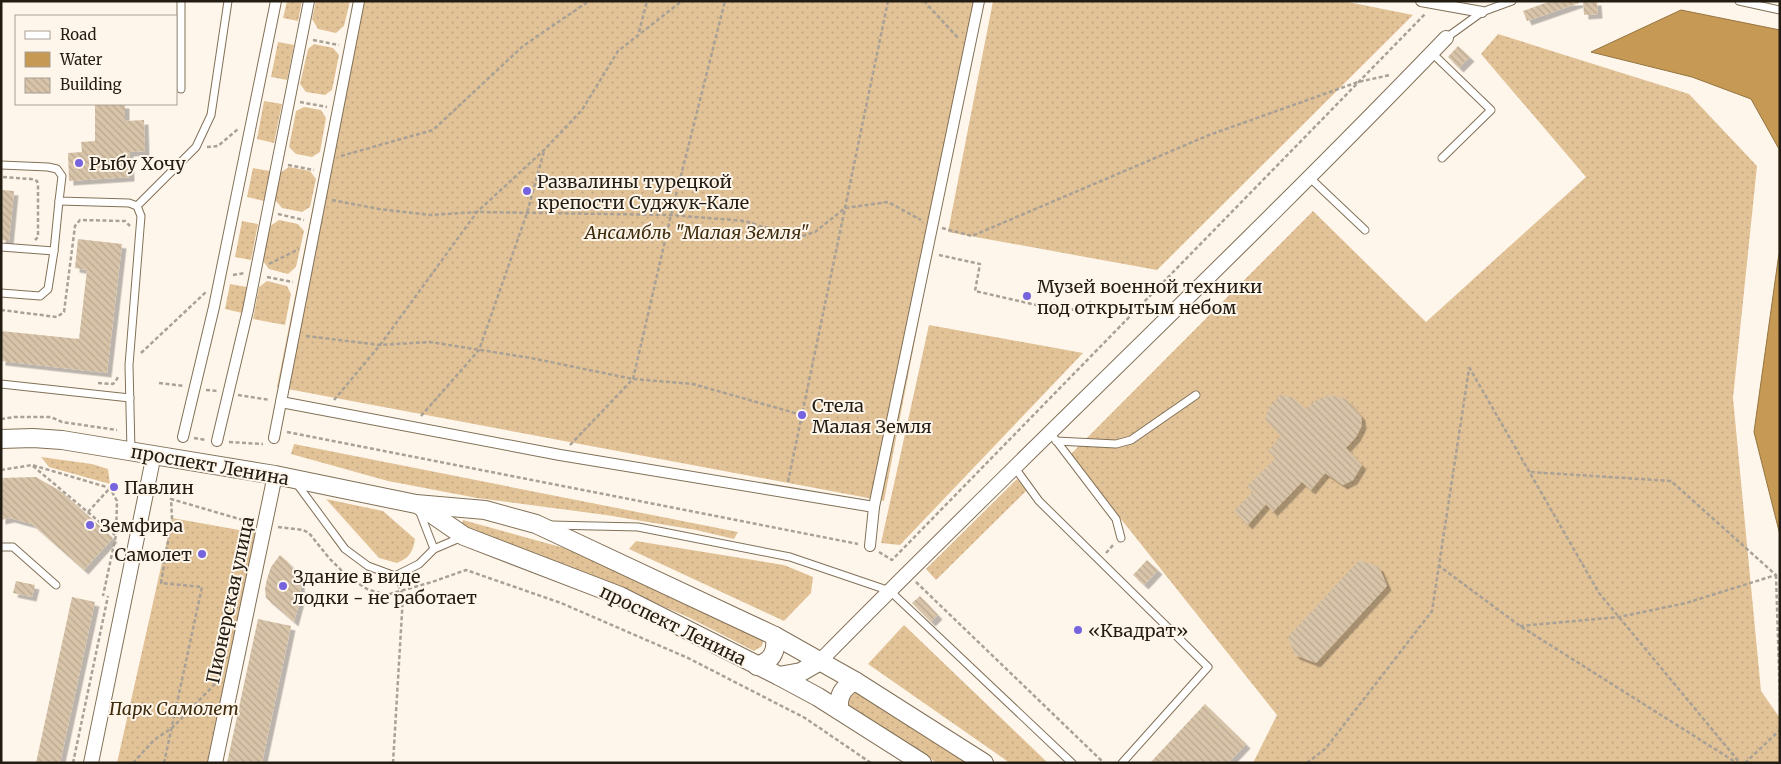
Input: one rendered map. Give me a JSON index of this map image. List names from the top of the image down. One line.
{"streets":{"street":["проспект Ленина","Пионерская улица"]},"crossings":[["проспект Ленина","Пионерская улица"]],"parks":["Ансамбль \"Малая Земля\"","Парк Самолет"],"places":["Рыбу Хочу","Развалины турецкой крепости Суджук-Кале","Музей военной техники под открытым небом","Стела Малая Земля","Павлин","Земфира","Самолет","Здание в виде лодки - не работает","«Квадрат»"],"legend":["Road","Water","Building"]}
